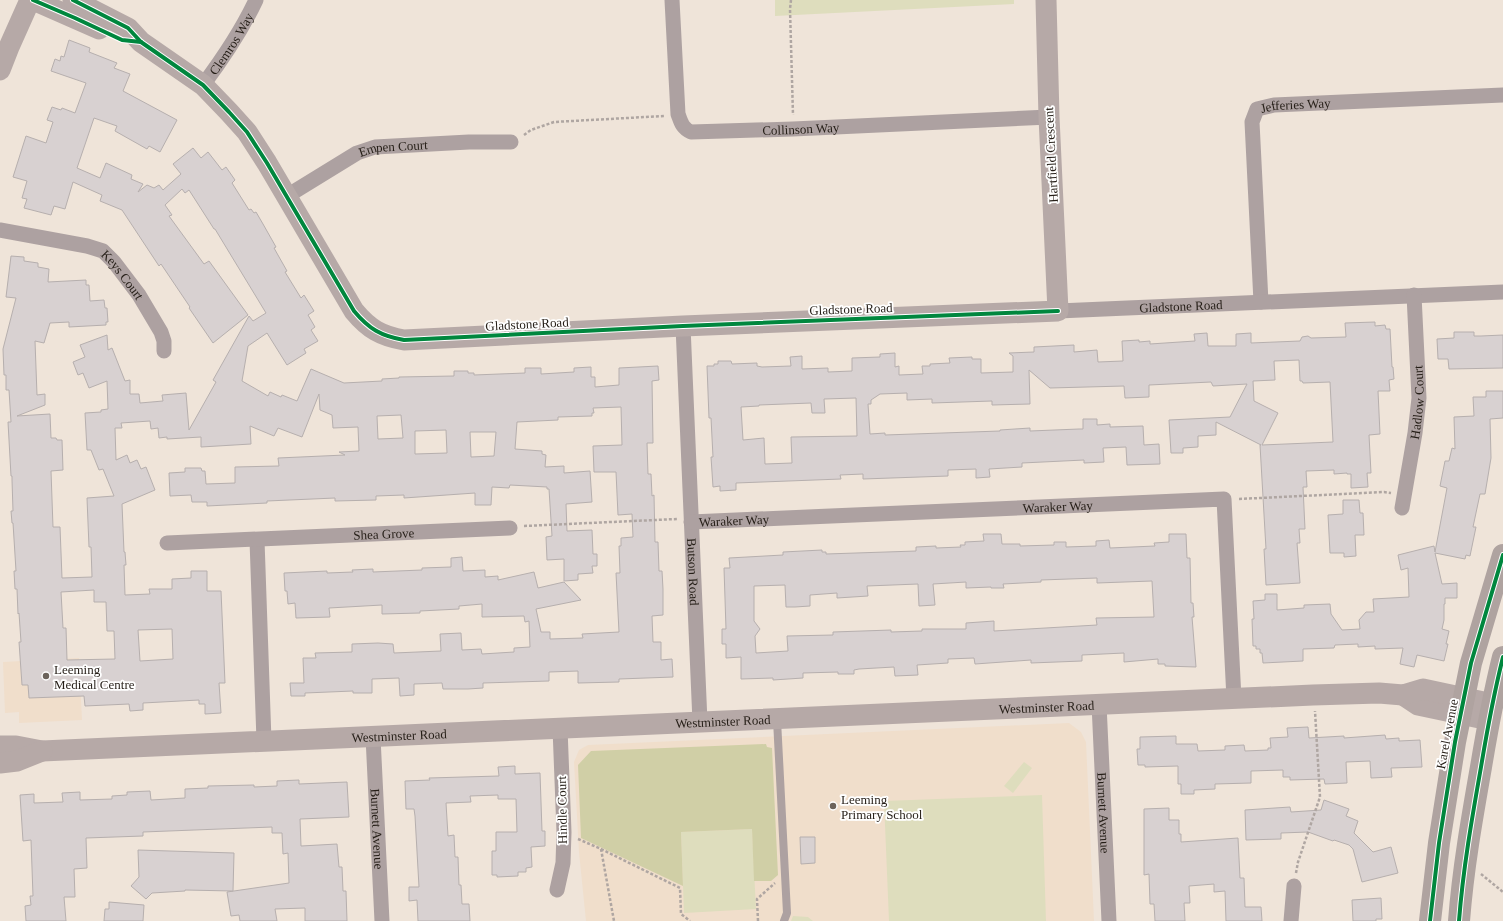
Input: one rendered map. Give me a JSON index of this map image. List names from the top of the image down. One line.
{"streets":{"main road":["Hartfield Crescent","Gladstone Road","Westminster Road","Karel Avenue"],"street":["Clemros Way","Jefferies Way","Collinson Way","Empen Court","Keys Court","Hadlow Court","Waraker Way","Shea Grove","Butson Road","Hindle Court","Burnett Avenue"]},"crossings":[["Clemros Way","Gladstone Road"],["Jefferies Way","Gladstone Road"],["Collinson Way","Hartfield Crescent"],["Empen Court","Gladstone Road"],["Hartfield Crescent","Gladstone Road"],["Gladstone Road","Hadlow Court"],["Gladstone Road","Butson Road"],["Waraker Way","Butson Road"],["Butson Road","Westminster Road"],["Westminster Road","Karel Avenue"],["Westminster Road","Hindle Court"],["Westminster Road","Burnett Avenue"]],"places":["Leeming Medical Centre","Leeming Primary School"]}
